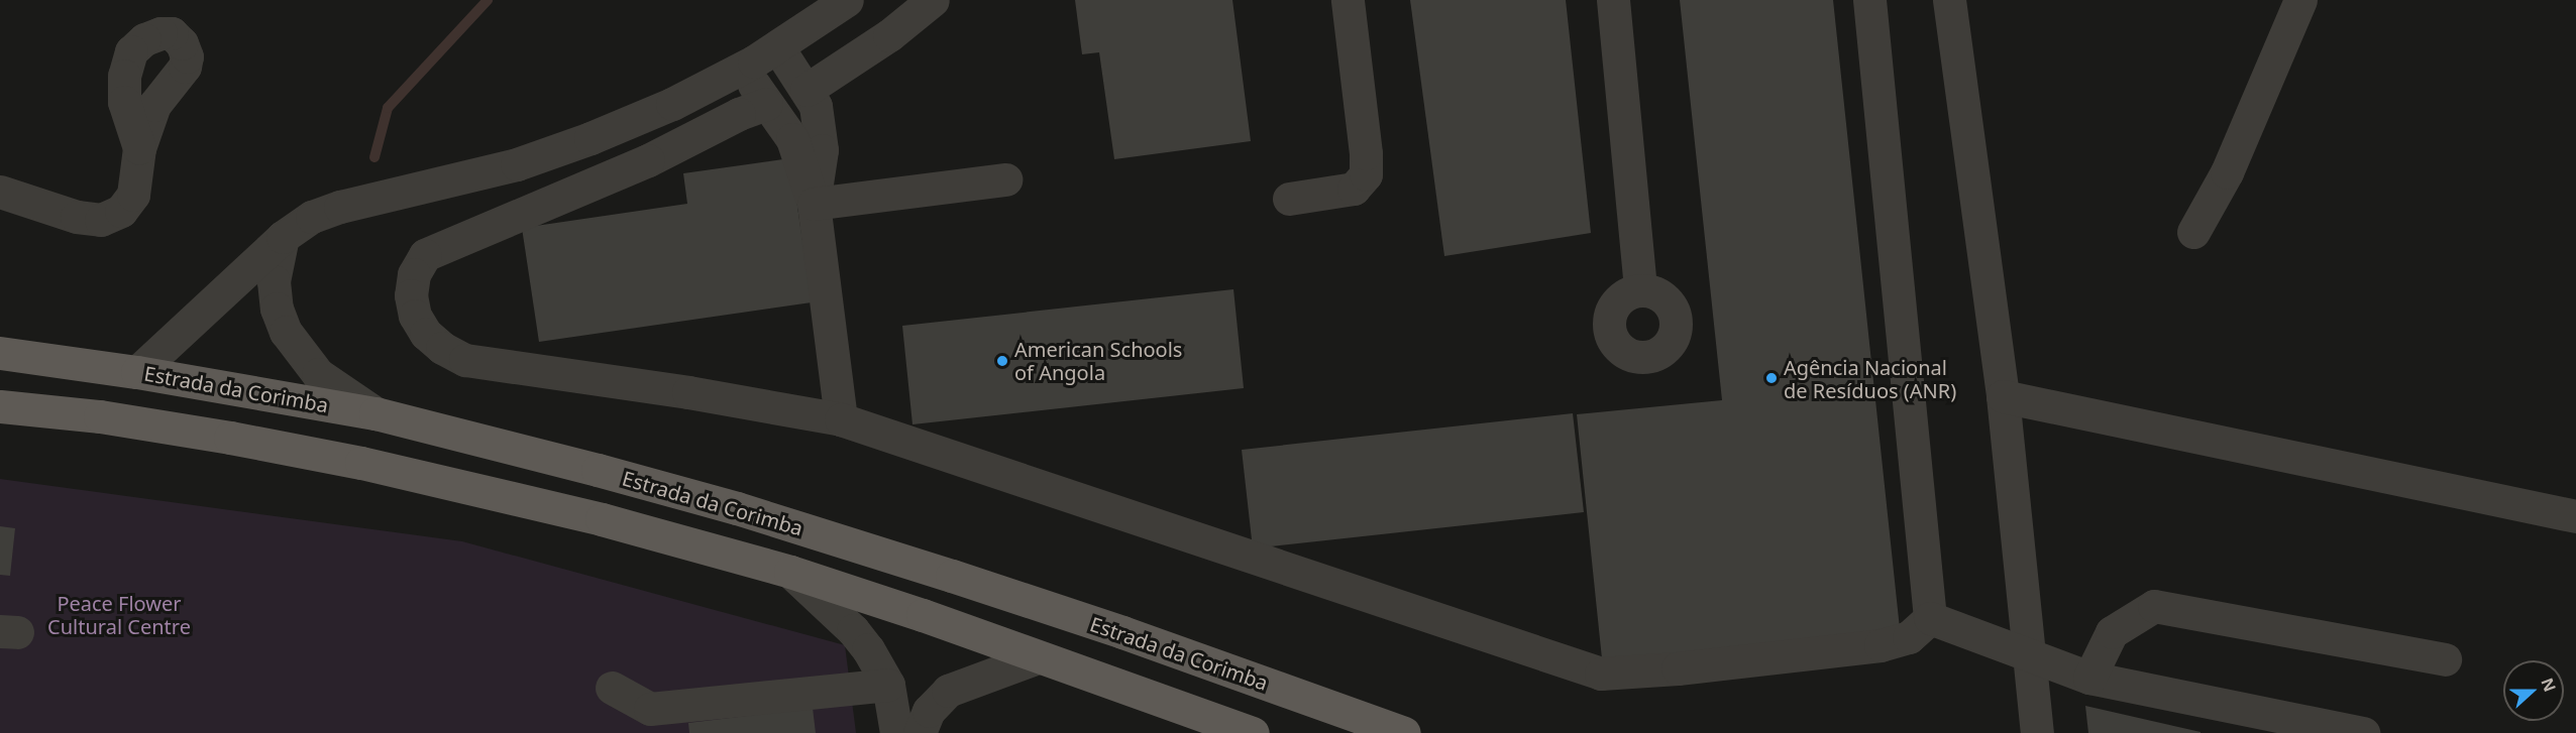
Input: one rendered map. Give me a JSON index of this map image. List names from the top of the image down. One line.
{"streets":{"main road":["Estrada da Corimba"]},"parks":["Peace Flower Cultural Centre"],"places":["American Schools of Angola","Agência Nacional de Resíduos (ANR)"],"north":"right"}
